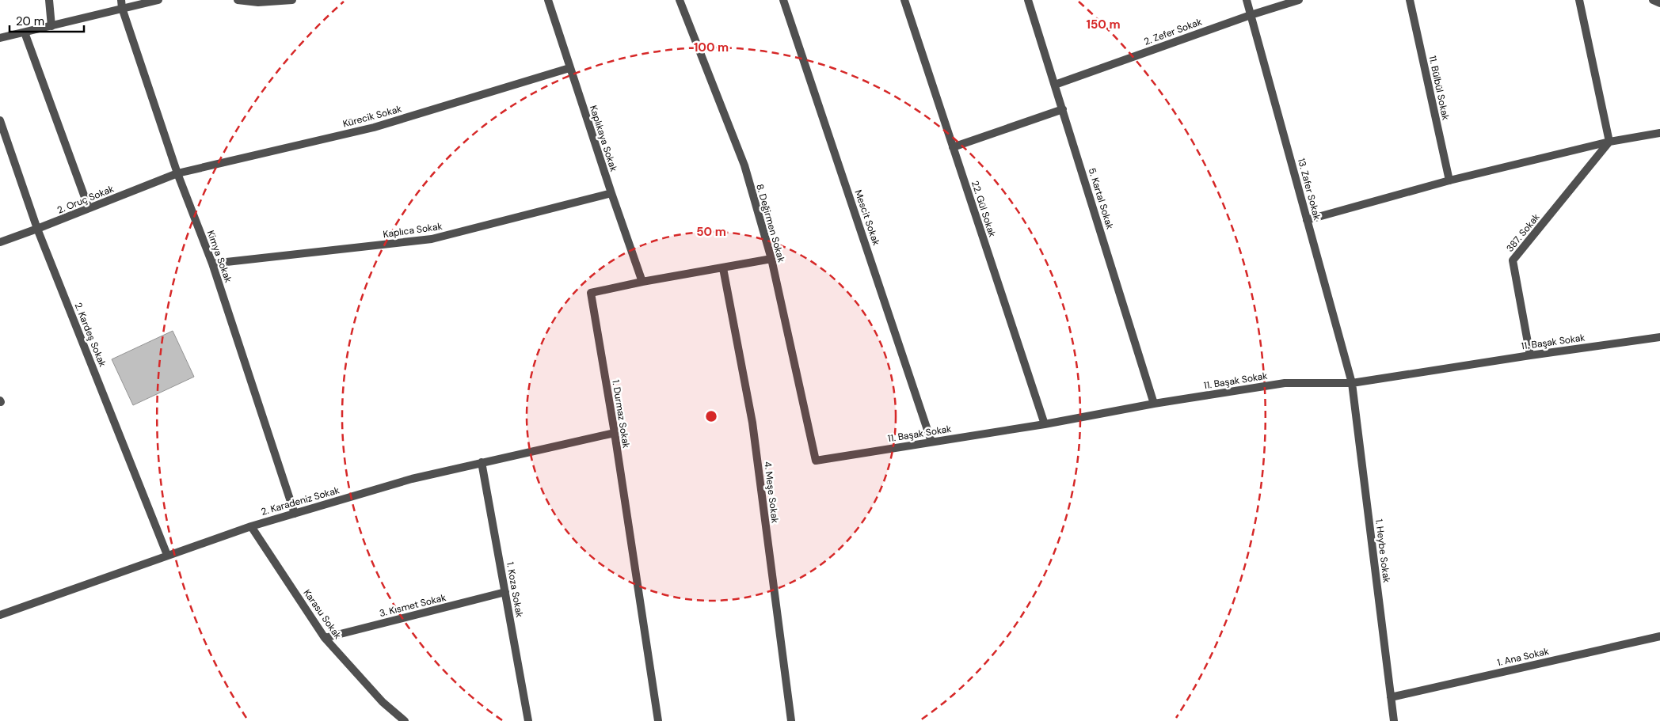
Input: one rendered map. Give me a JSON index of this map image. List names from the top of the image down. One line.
{"streets":{"street":["2. Zefer Sokak","11. Bülbül Sokak","Kürecik Sokak","Kaplıkaya Sokak","13. Zafer Sokak","5. Kartal Sokak","2. Oruç Sokak","22. Gül Sokak","Mescit Sokak","8. Değirmen Sokak","Kaplıca Sokak","387. Sokak","Kimya Sokak","2. Kardeş Sokak","11. Başak Sokak","1. Durmaz Sokak","4. Meşe Sokak","2. Karadeniz Sokak","1. Heybe Sokak","1. Koza Sokak","3. Kısmet Sokak","Karasu Sokak","1. Ana Sokak"]},"crossings":[["2. Zefer Sokak","13. Zafer Sokak"],["2. Zefer Sokak","5. Kartal Sokak"],["Kürecik Sokak","Kaplıkaya Sokak"],["Kürecik Sokak","2. Oruç Sokak"],["Kürecik Sokak","Kimya Sokak"],["Kaplıkaya Sokak","Kaplıca Sokak"],["Kaplıkaya Sokak","1. Durmaz Sokak"],["13. Zafer Sokak","11. Başak Sokak"],["13. Zafer Sokak","1. Heybe Sokak"],["5. Kartal Sokak","11. Başak Sokak"],["2. Oruç Sokak","Kimya Sokak"],["2. Oruç Sokak","2. Kardeş Sokak"],["22. Gül Sokak","11. Başak Sokak"],["Mescit Sokak","11. Başak Sokak"],["8. Değirmen Sokak","11. Başak Sokak"],["8. Değirmen Sokak","1. Durmaz Sokak"],["Kaplıca Sokak","Kimya Sokak"],["387. Sokak","11. Başak Sokak"],["Kimya Sokak","2. Karadeniz Sokak"],["2. Kardeş Sokak","2. Karadeniz Sokak"],["11. Başak Sokak","1. Heybe Sokak"],["1. Durmaz Sokak","4. Meşe Sokak"],["1. Durmaz Sokak","2. Karadeniz Sokak"],["2. Karadeniz Sokak","1. Koza Sokak"],["2. Karadeniz Sokak","Karasu Sokak"],["1. Heybe Sokak","1. Ana Sokak"],["1. Koza Sokak","3. Kısmet Sokak"],["3. Kısmet Sokak","Karasu Sokak"]],"scale_bar":"20 m","rings":["150 m","100 m","50 m"]}
